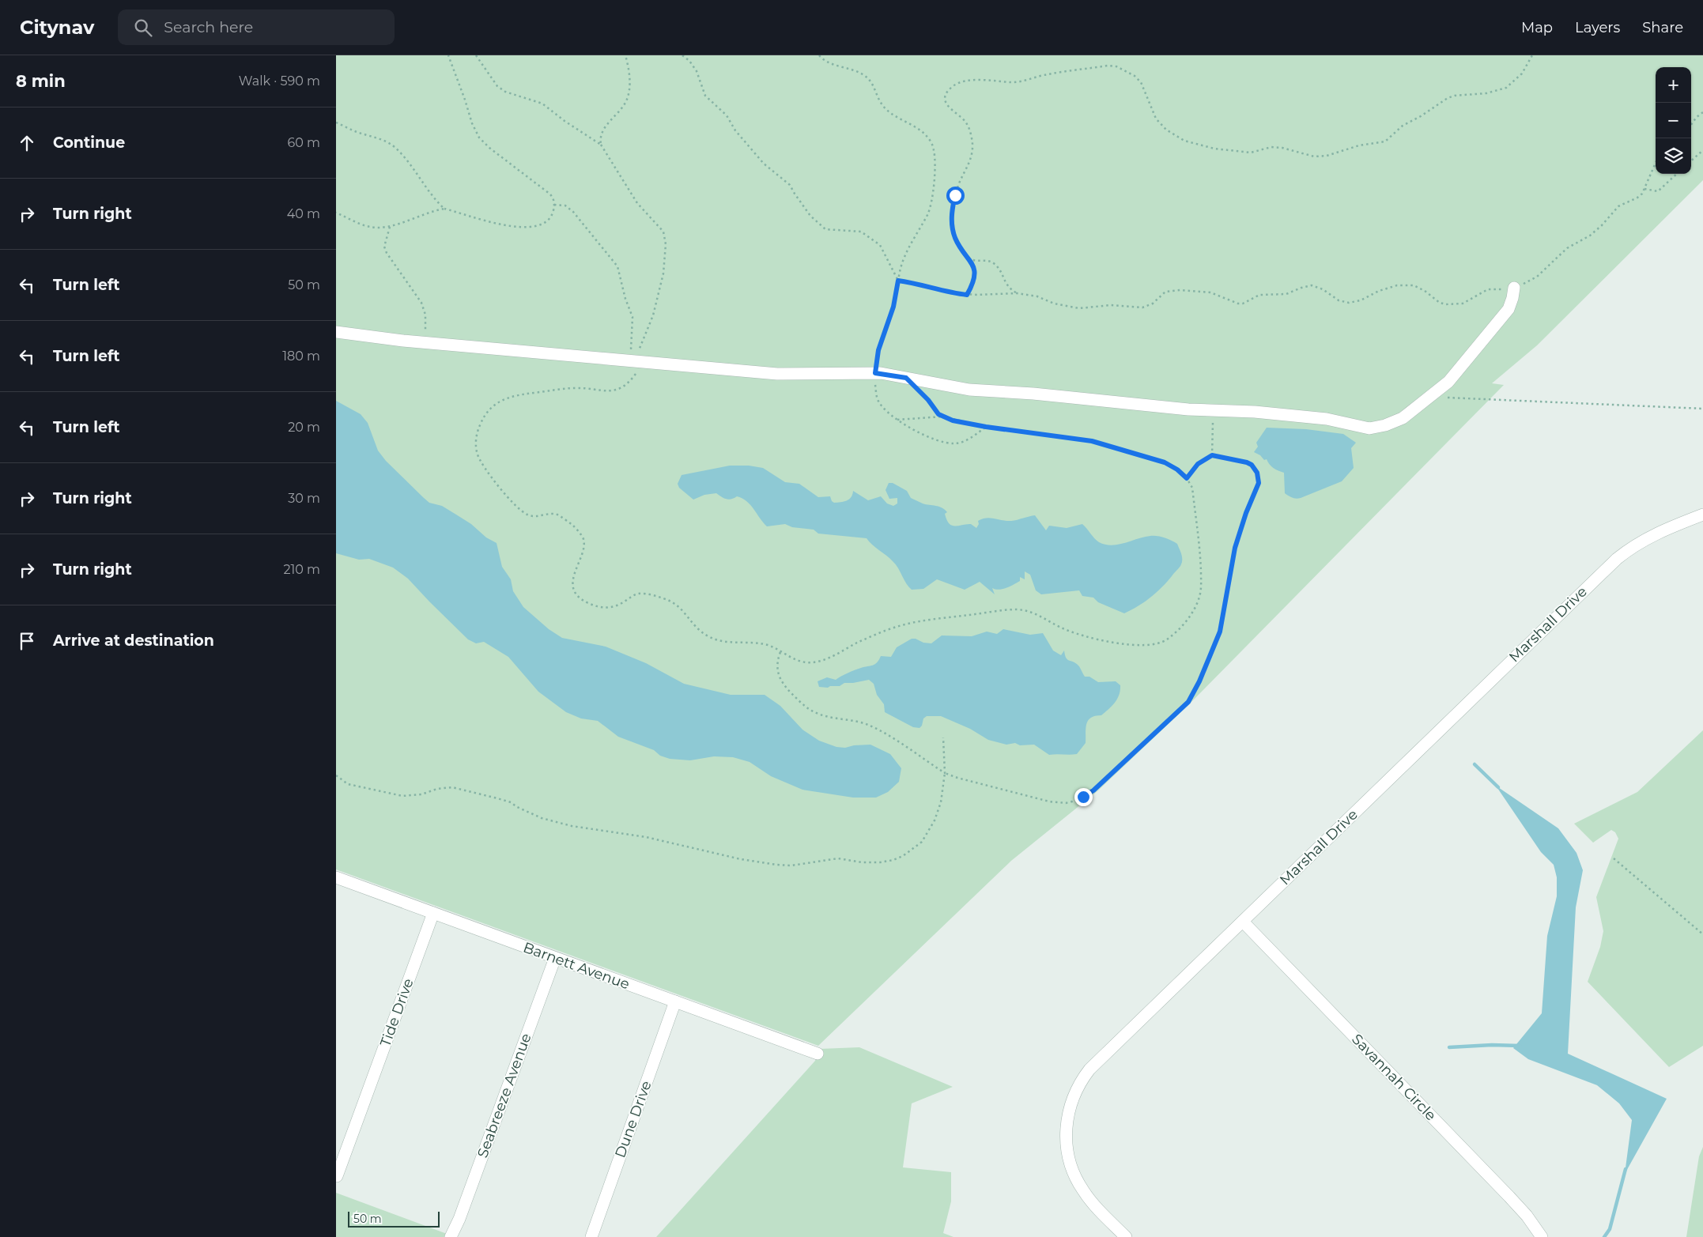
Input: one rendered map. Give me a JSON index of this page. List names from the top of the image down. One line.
{"streets":{"street":["Marshall Drive","Barnett Avenue","Tide Drive","Savannah Circle","Seabreeze Avenue","Dune Drive"]},"crossings":[["Marshall Drive","Savannah Circle"],["Barnett Avenue","Tide Drive"],["Barnett Avenue","Seabreeze Avenue"],["Barnett Avenue","Dune Drive"]],"scale_bar":"50 m","page":{"header":"Citynav","search":"Search here","nav":["Map","Layers","Share"],"heading":["8 min","Walk · 590 m"],"map_buttons":["+","−"],"list":[["Continue","60 m"],["Turn right","40 m"],["Turn left","50 m"],["Turn left","180 m"],["Turn left","20 m"],["Turn right","30 m"],["Turn right","210 m"],"Arrive at destination"],"scale":"50 m"}}
